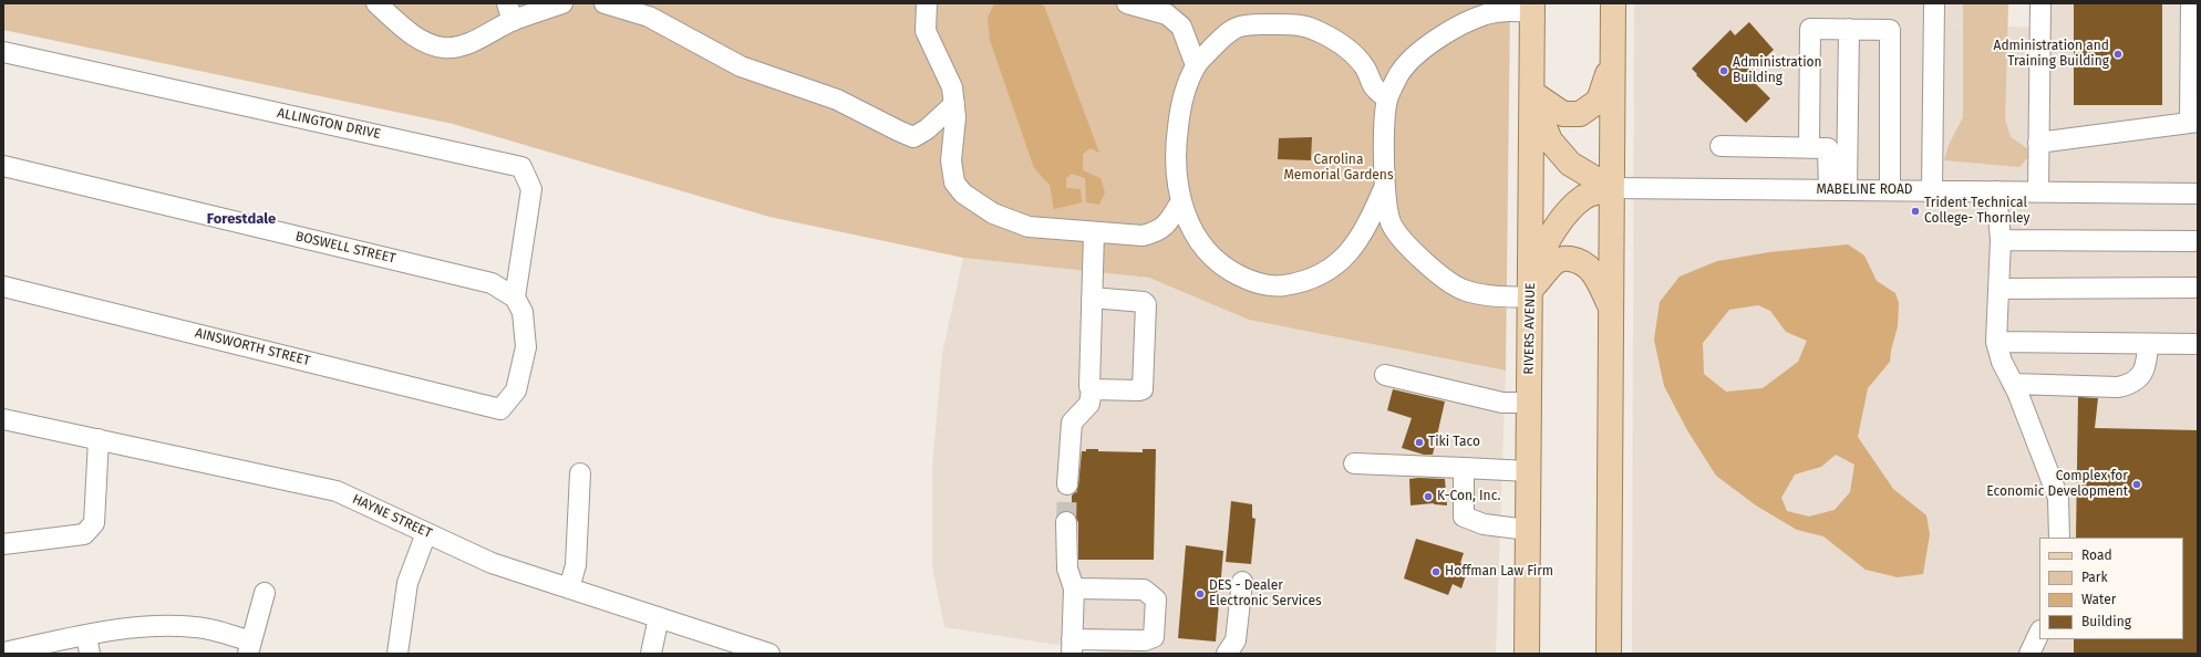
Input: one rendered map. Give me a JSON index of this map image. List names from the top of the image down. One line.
{"streets":{"main road":["RIVERS AVENUE"],"street":["ALLINGTON DRIVE","MABELINE ROAD","BOSWELL STREET","AINSWORTH STREET","HAYNE STREET"]},"crossings":[["ALLINGTON DRIVE","BOSWELL STREET"],["ALLINGTON DRIVE","AINSWORTH STREET"],["BOSWELL STREET","AINSWORTH STREET"]],"districts":["Forestdale"],"parks":["Carolina Memorial Gardens"],"places":["Administration and Training Building","Administration Building","Trident Technical College- Thornley","Tiki Taco","Complex for Economic Development","K-Con, Inc.","Hoffman Law Firm","DES - Dealer Electronic Services"],"legend":["Road","Park","Water","Building"]}
